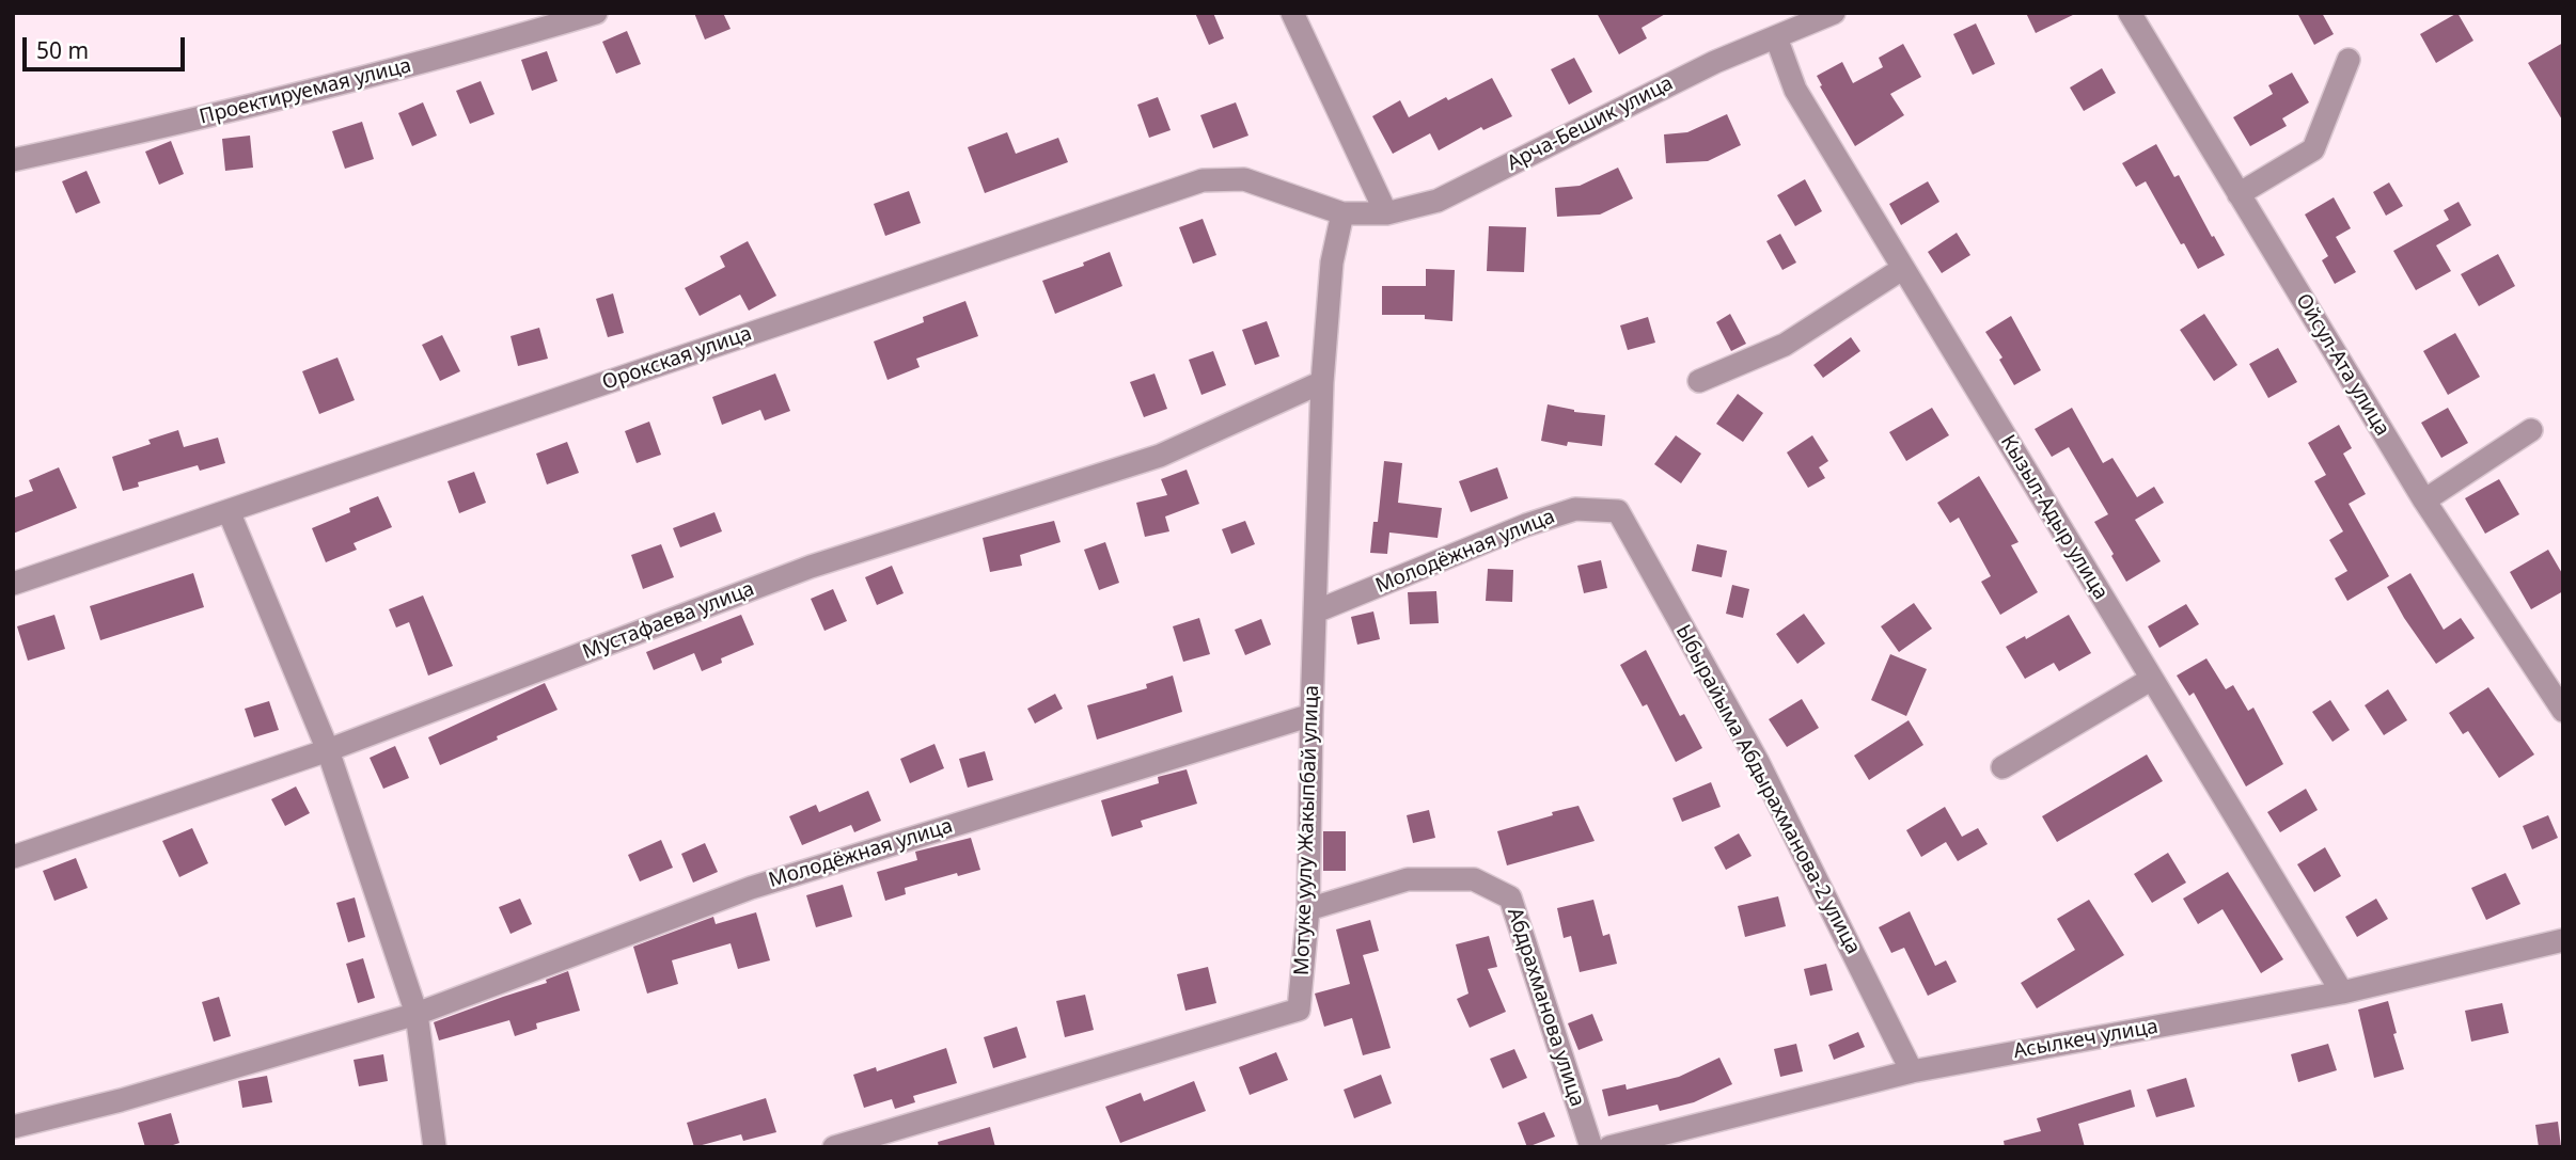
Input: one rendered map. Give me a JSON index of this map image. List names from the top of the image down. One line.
{"streets":{"street":["Проектируемая улица","Арча-Бешик улица","Орокская улица","Ойсул-Ата улица","Кызыл-Адыр улица","Молодёжная улица","Мустафаева улица","Ыбырайыма Абдырахманова-2 улица","Мотуке уулу Жакыпбай улица","Абдрахманова улица","Асылкеч улица"]},"crossings":[["Арча-Бешик улица","Орокская улица"],["Арча-Бешик улица","Кызыл-Адыр улица"],["Арча-Бешик улица","Мотуке уулу Жакыпбай улица"],["Орокская улица","Мотуке уулу Жакыпбай улица"],["Кызыл-Адыр улица","Асылкеч улица"],["Молодёжная улица","Ыбырайыма Абдырахманова-2 улица"],["Молодёжная улица","Мотуке уулу Жакыпбай улица"],["Мустафаева улица","Мотуке уулу Жакыпбай улица"],["Ыбырайыма Абдырахманова-2 улица","Асылкеч улица"],["Мотуке уулу Жакыпбай улица","Абдрахманова улица"]],"scale_bar":"50 m"}
